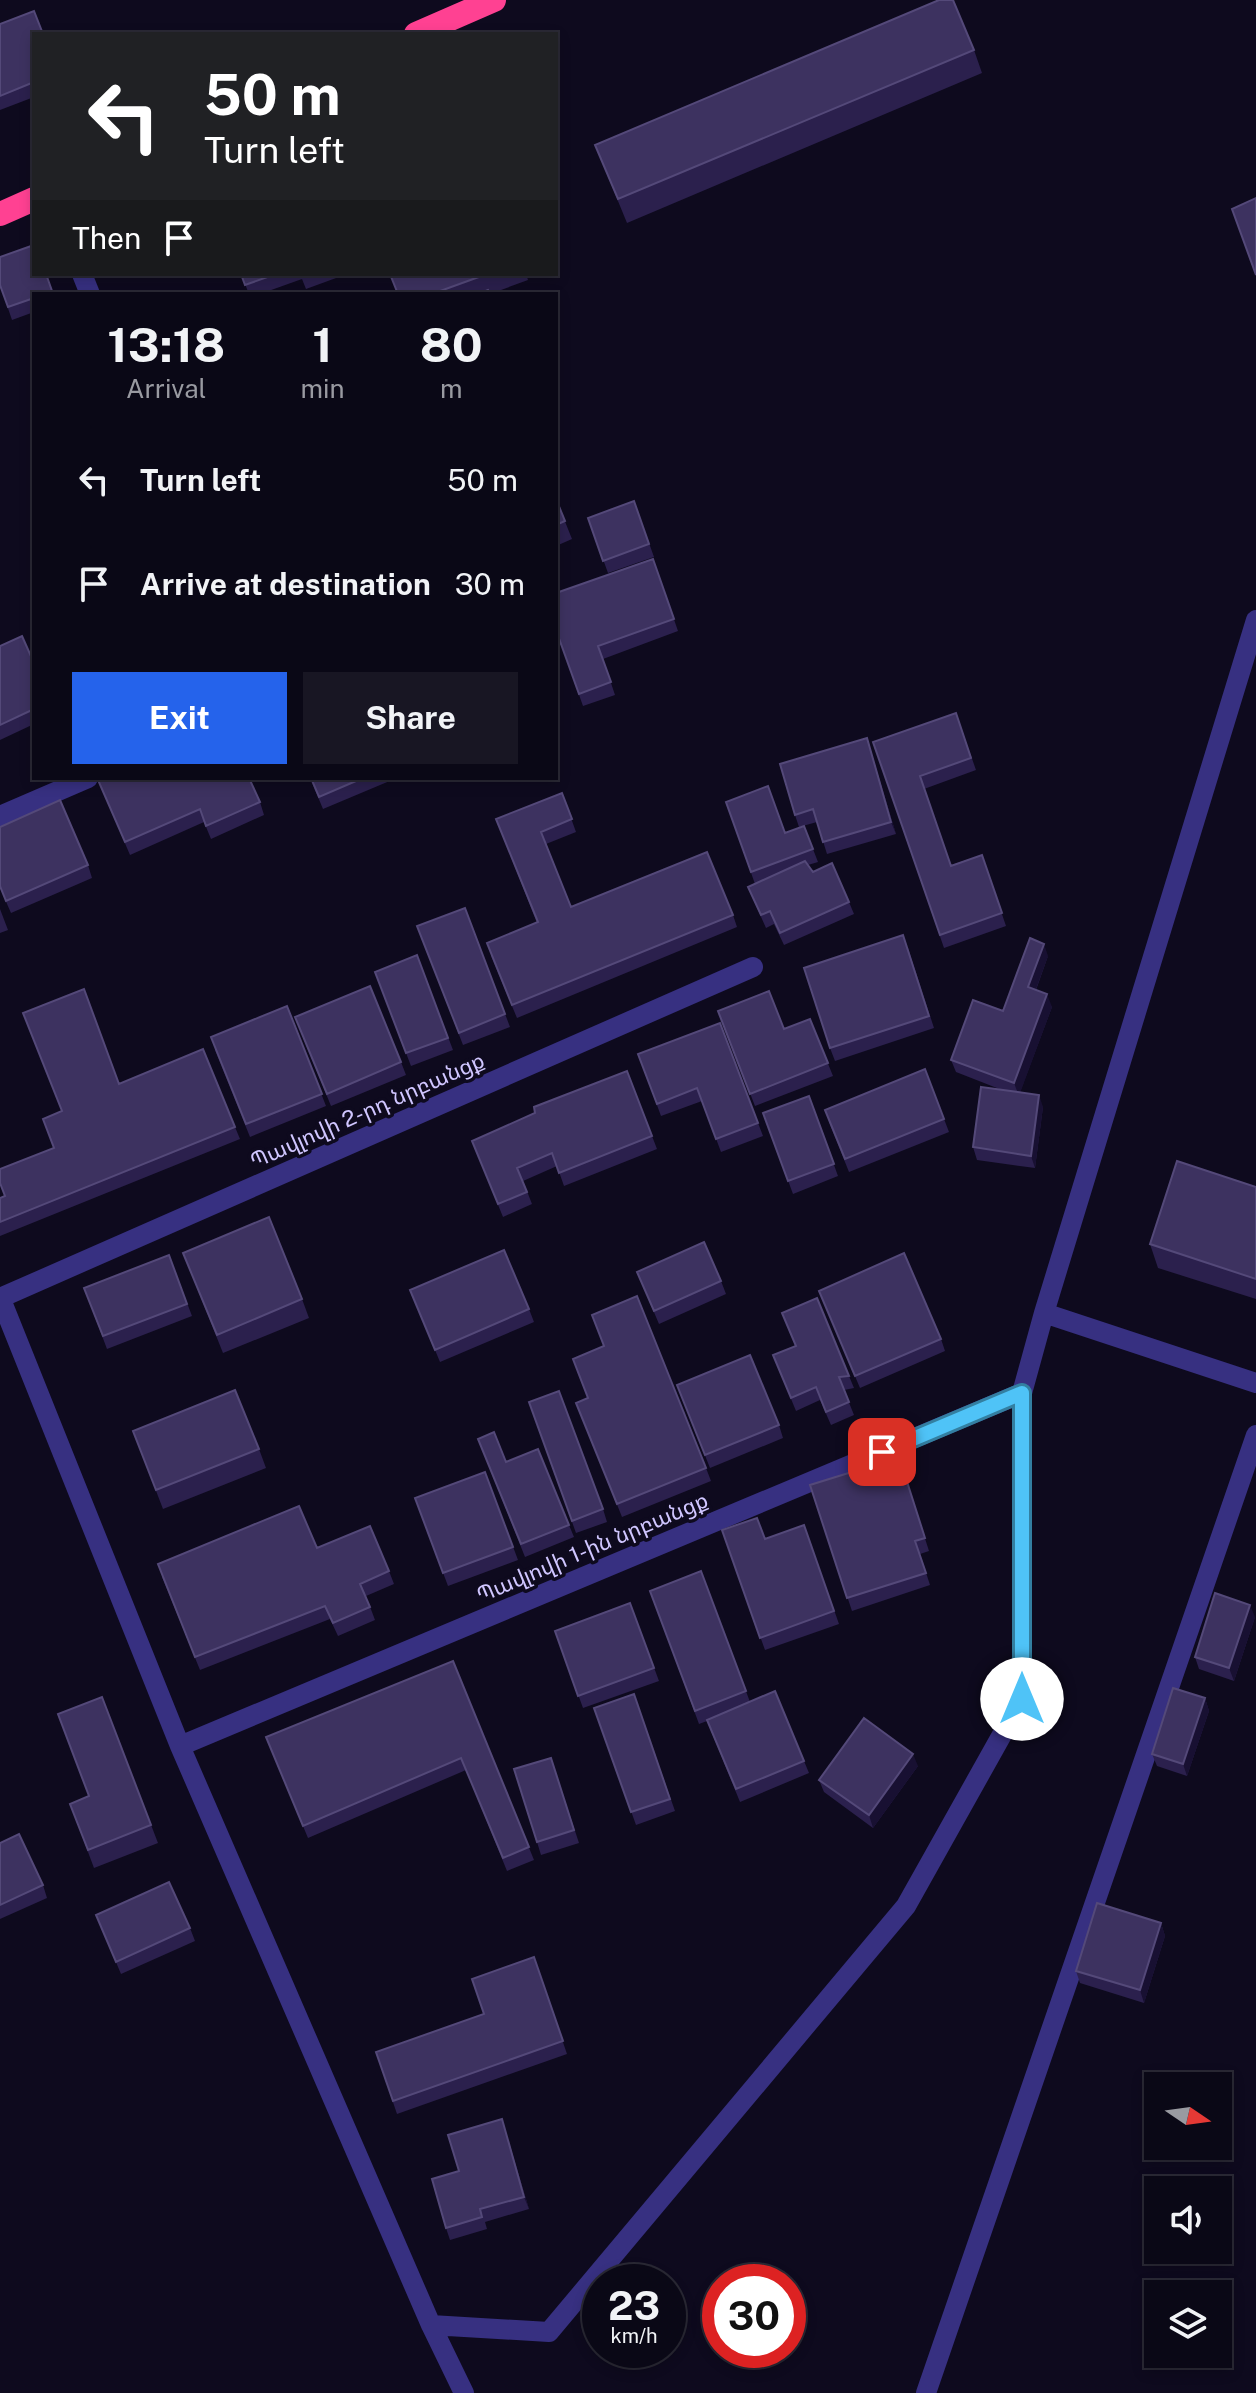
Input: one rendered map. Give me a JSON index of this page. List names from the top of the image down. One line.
{"streets":{"street":["Պավլովի 2-րդ նրբանցք","Պավլովի 1-ին նրբանցք"]},"north":"right","page":{"turn":["50 m","Turn left"],"then":"Then","eta":["13:18","Arrival","1","min","80","m"],"list":[{"name":"Turn left","value":"50 m"},{"name":"Arrive at destination","value":"30 m"}],"buttons":["Exit","Share"],"speed":"23 km/h","limit":"30"}}
